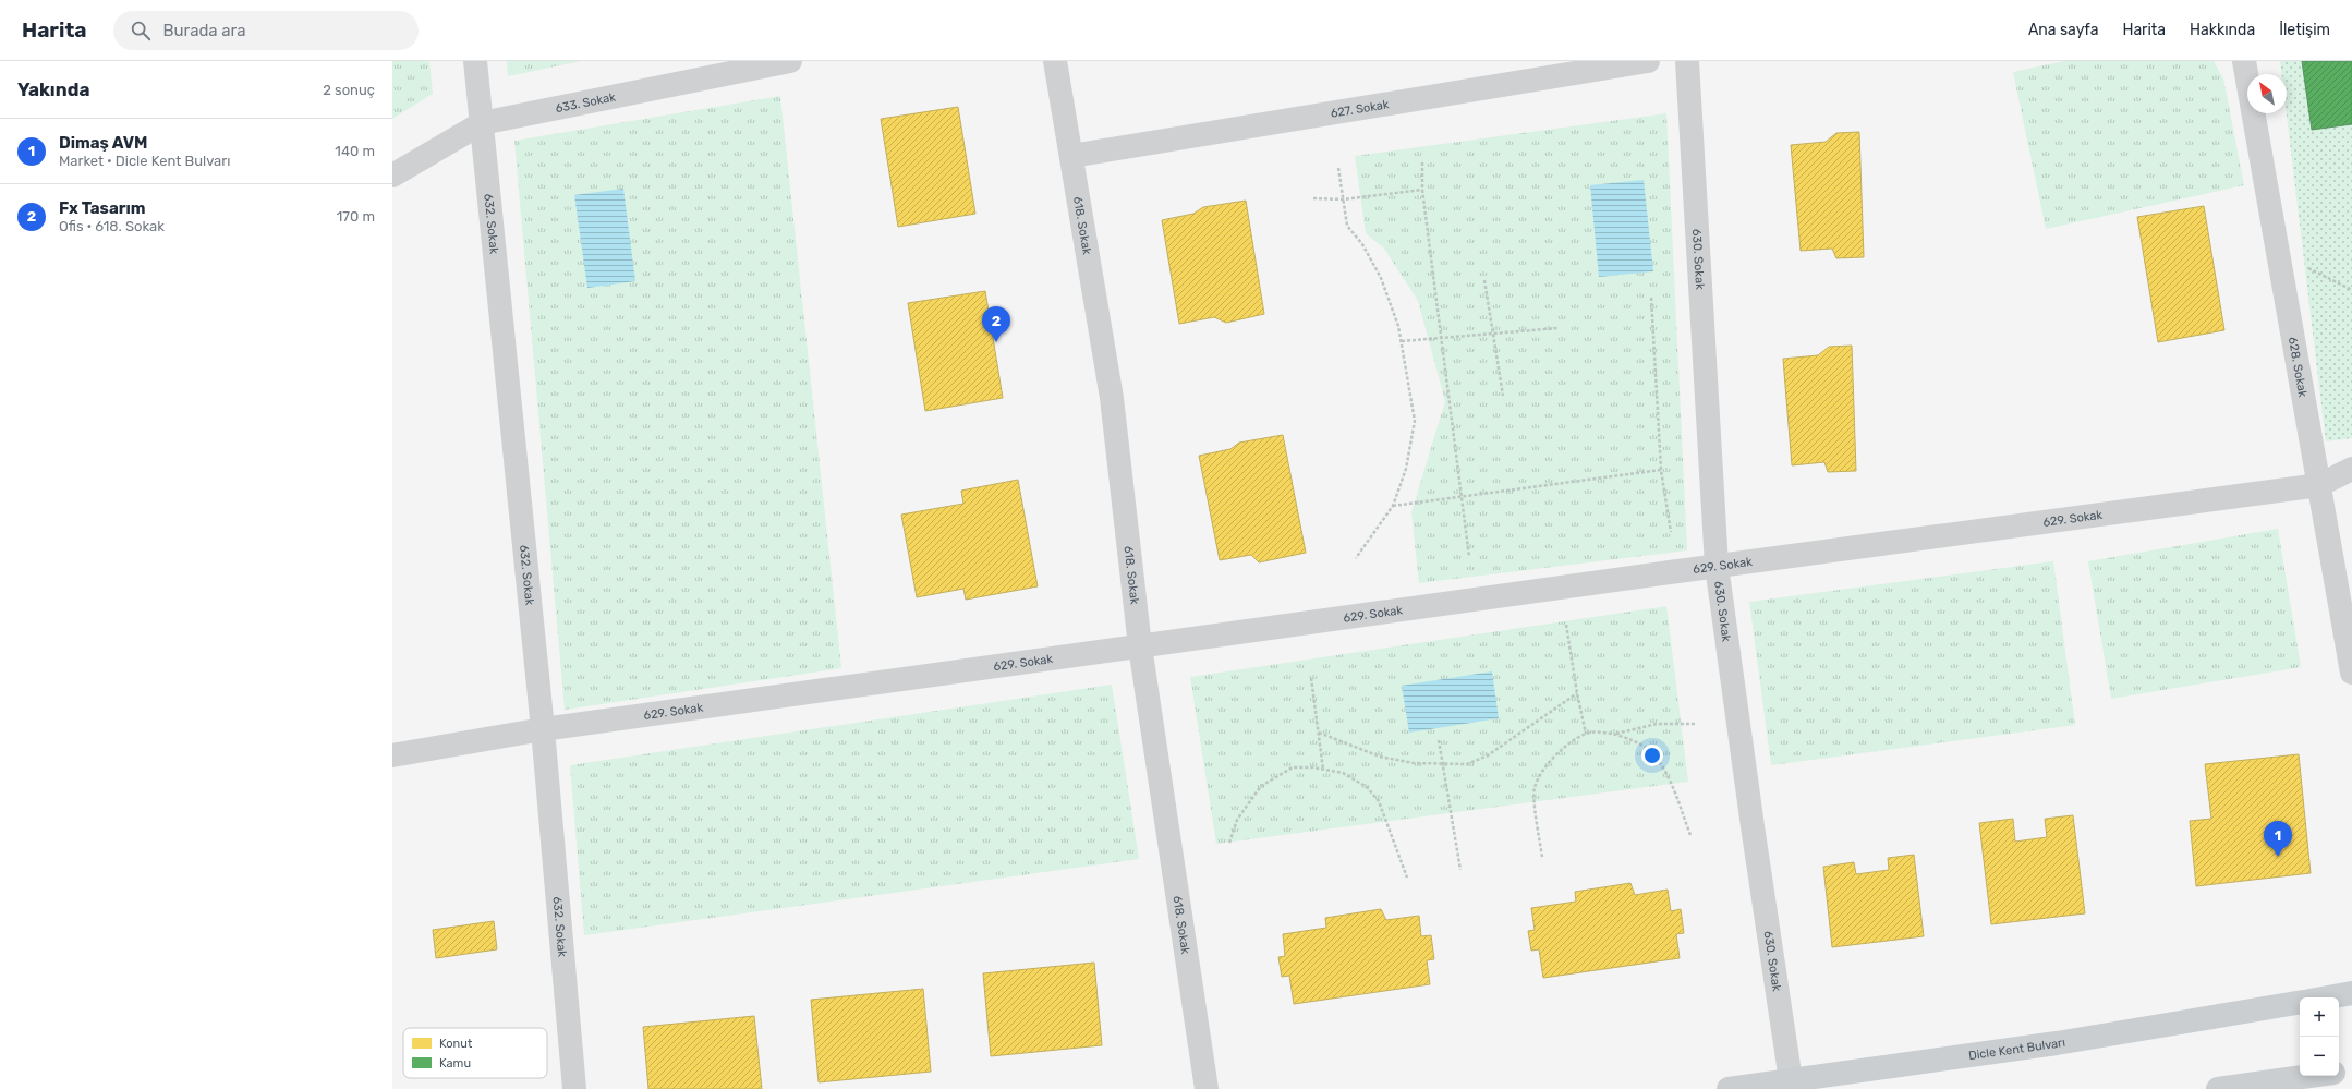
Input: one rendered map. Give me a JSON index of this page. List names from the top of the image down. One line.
{"streets":{"main road":["Dicle Kent Bulvarı"],"street":["633. Sokak","627. Sokak","632. Sokak","618. Sokak","630. Sokak","628. Sokak","629. Sokak"]},"crossings":[["633. Sokak","632. Sokak"],["627. Sokak","618. Sokak"],["632. Sokak","629. Sokak"],["618. Sokak","629. Sokak"],["630. Sokak","629. Sokak"],["630. Sokak","Dicle Kent Bulvarı"],["628. Sokak","629. Sokak"]],"legend":["Konut","Kamu"],"north":"top left","page":{"header":"Harita","search":"Burada ara","nav":["Ana sayfa","Harita","Hakkında","İletişim"],"heading":["Yakında","2 sonuç"],"list":[{"mark":"1","name":"Dimaş AVM","note":"Market · Dicle Kent Bulvarı","value":"140 m"},{"mark":"2","name":"Fx Tasarım","note":"Ofis · 618. Sokak","value":"170 m"}],"pins":["2","1"],"map_buttons":["+","−"]}}
